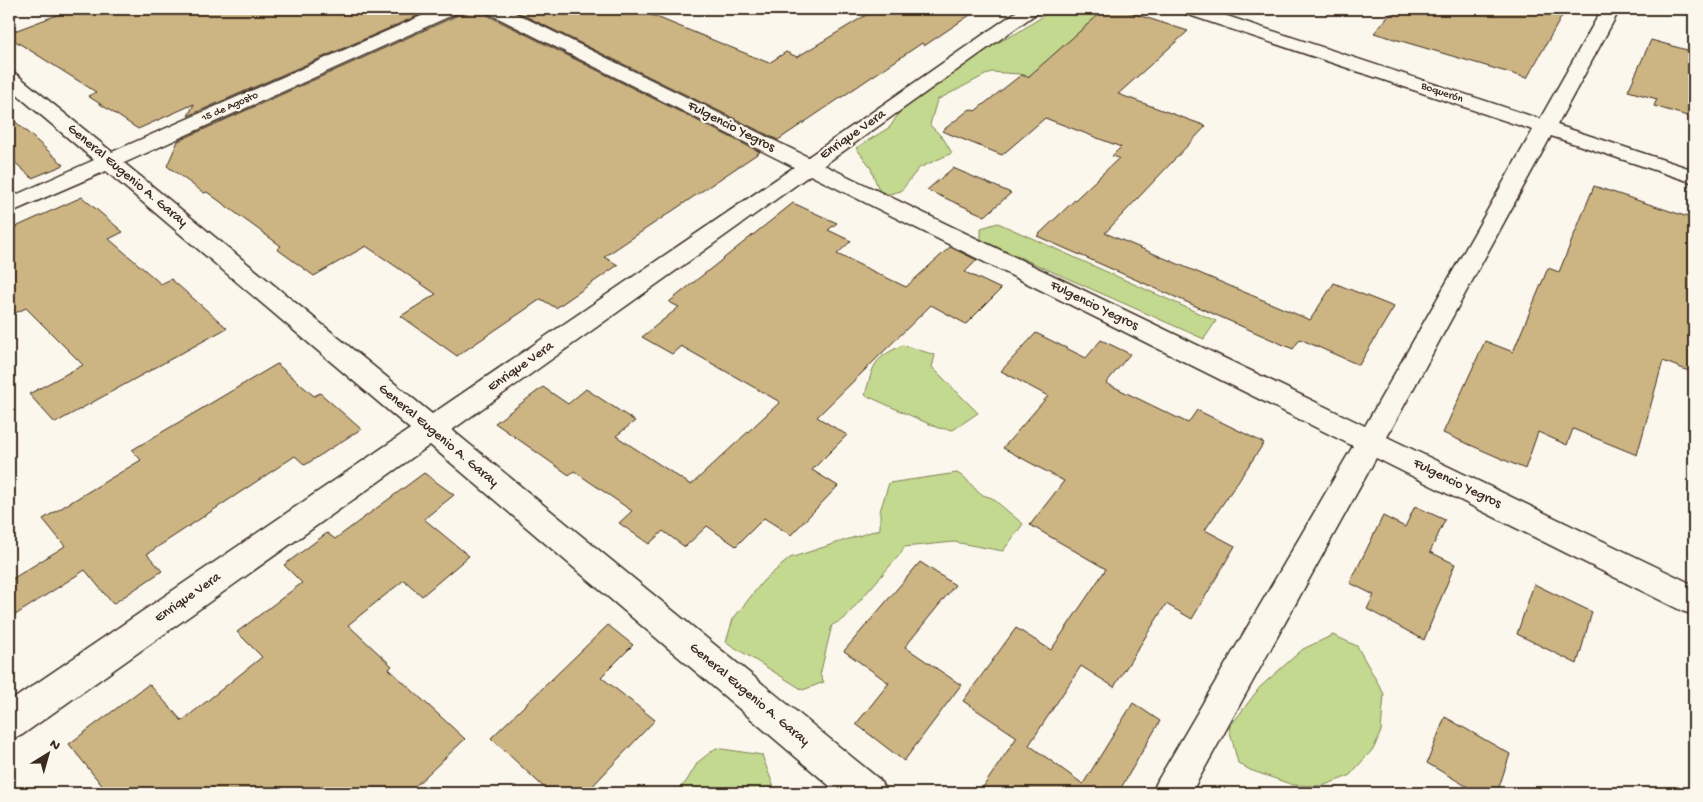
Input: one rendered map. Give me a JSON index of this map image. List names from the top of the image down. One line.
{"streets":{"street":["Boquerón","15 de Agosto","Fulgencio Yegros","Enrique Vera","General Eugenio A. Garay"]},"crossings":[["15 de Agosto","General Eugenio A. Garay"],["Fulgencio Yegros","Enrique Vera"],["Enrique Vera","General Eugenio A. Garay"]],"north":"top right"}
